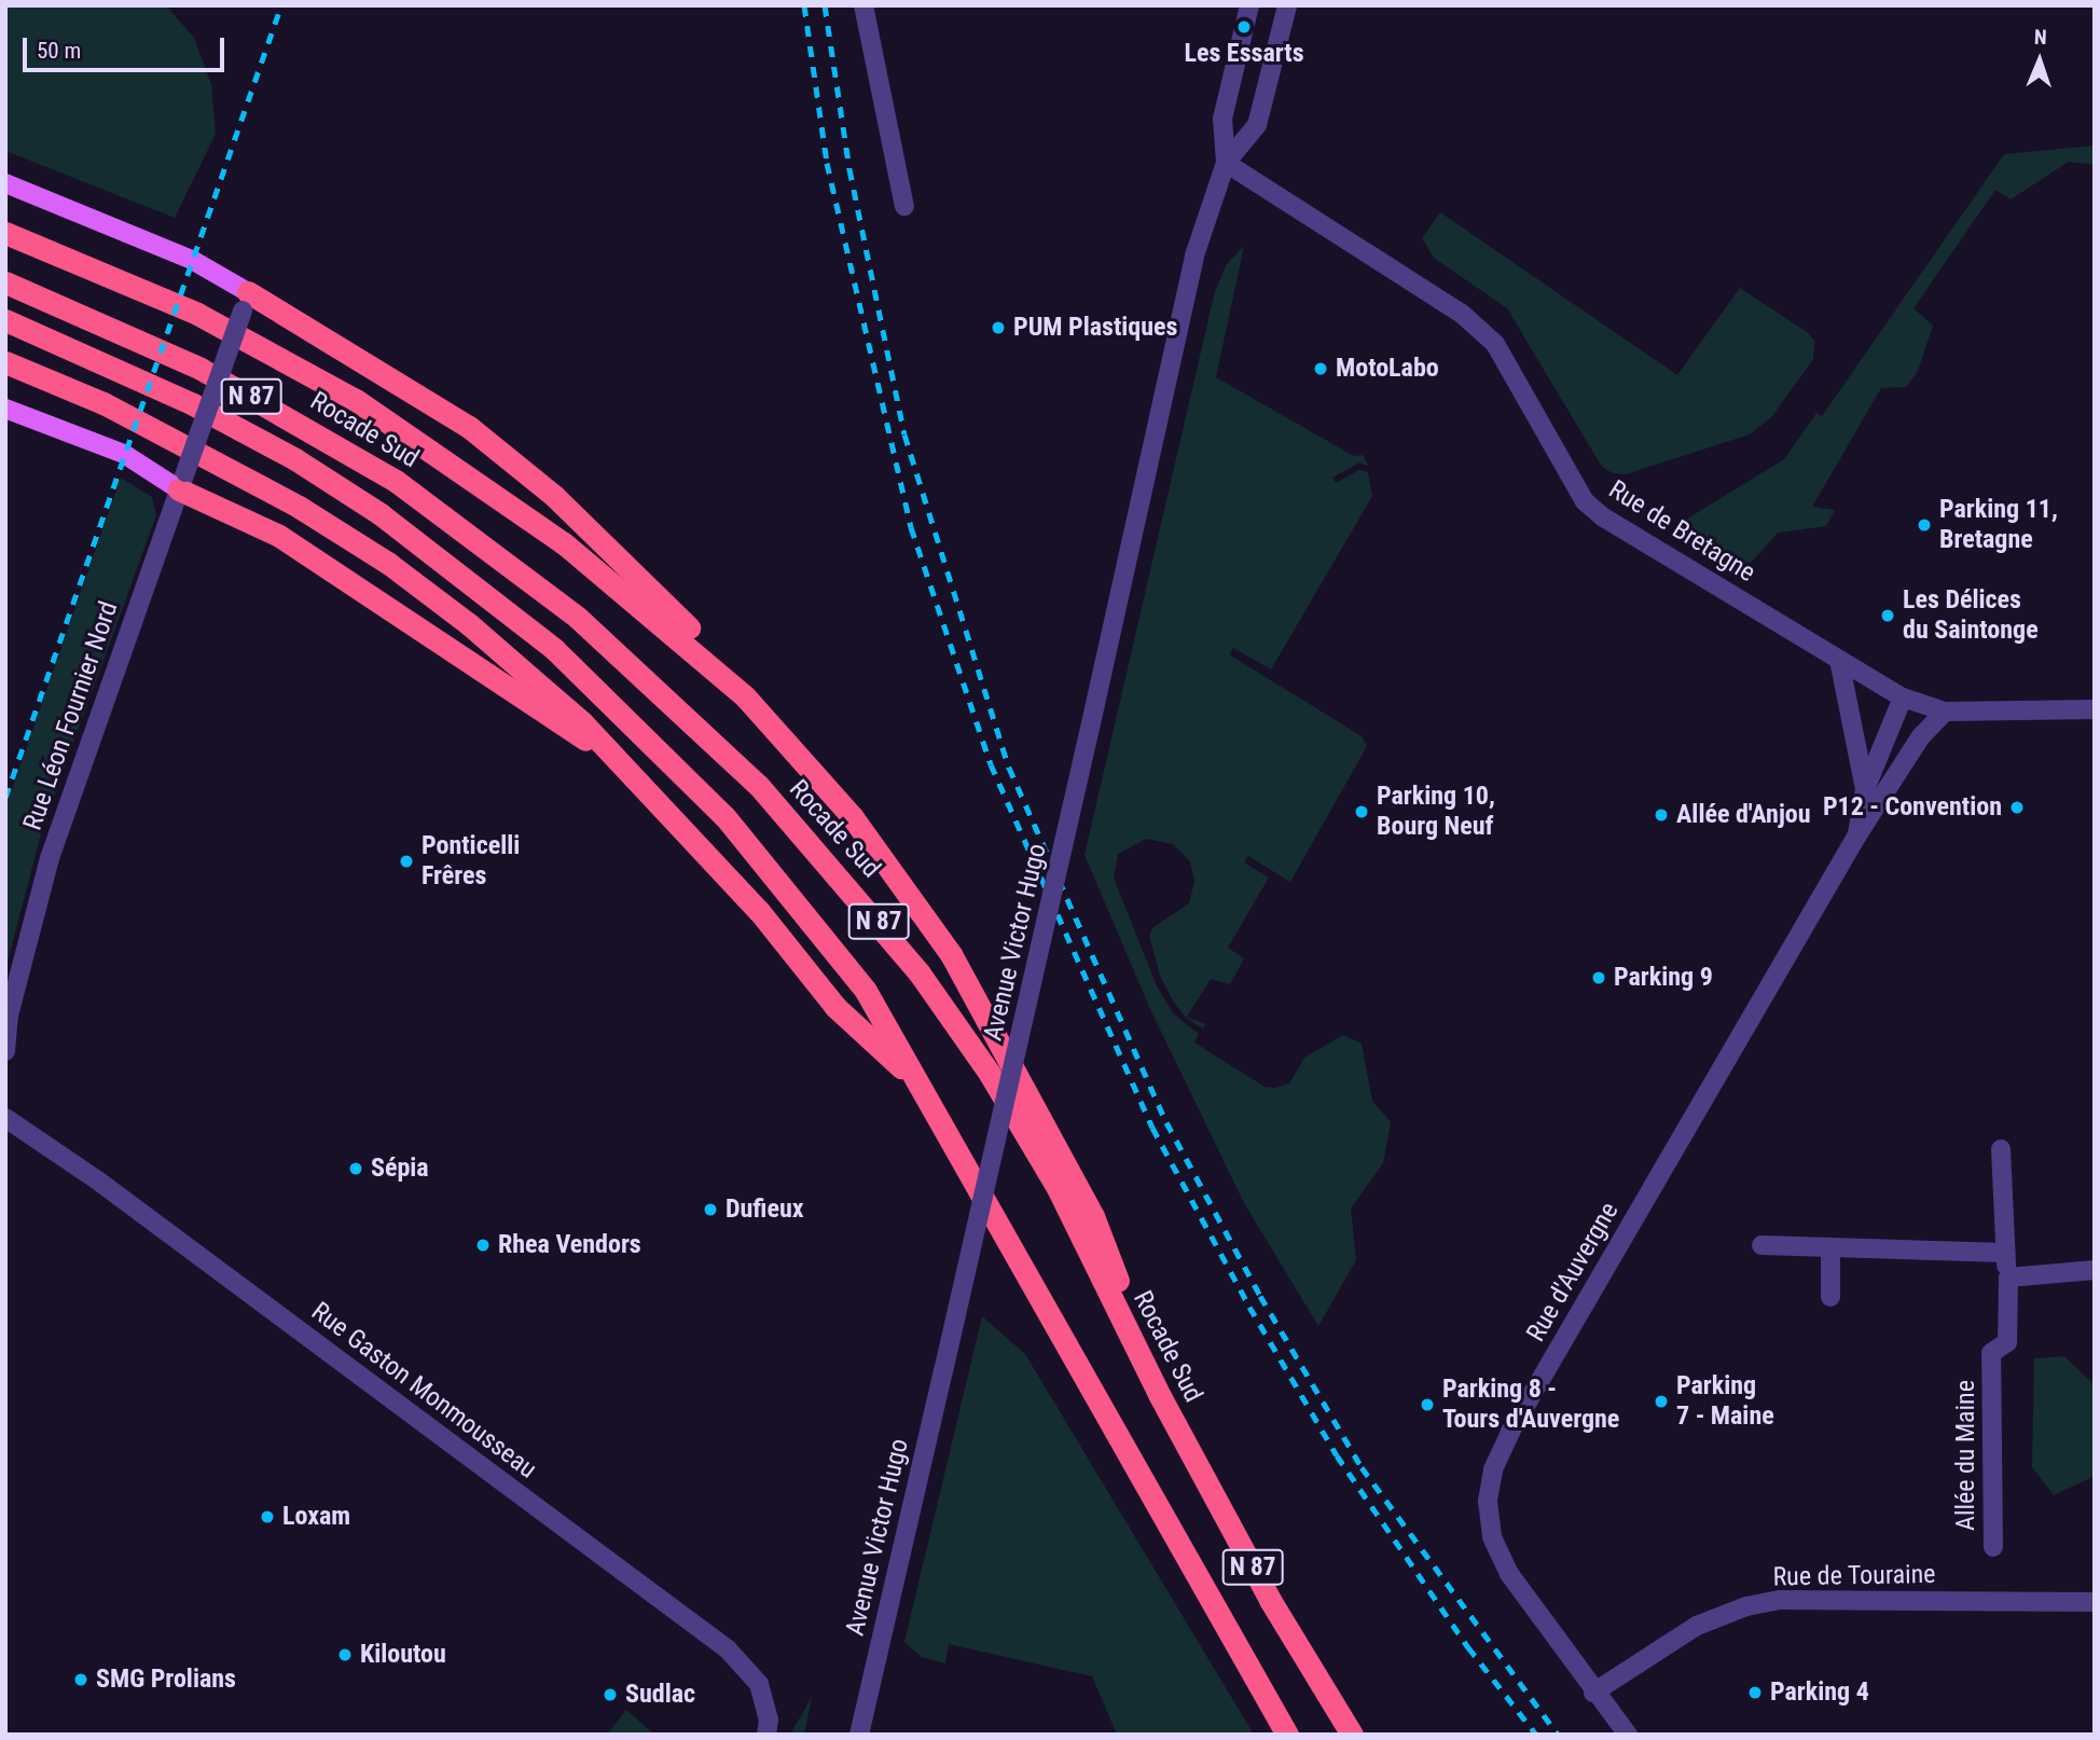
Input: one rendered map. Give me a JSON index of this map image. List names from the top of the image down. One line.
{"streets":{"highway":["N 87","Rocade Sud"],"street":["Rue de Bretagne","Rue Léon Fournier Nord","Avenue Victor Hugo","Rue d'Auvergne","Rue Gaston Monmousseau","Allée du Maine","Rue de Touraine"]},"crossings":[["Rue de Bretagne","Avenue Victor Hugo"],["Rue de Bretagne","Rue d'Auvergne"],["Rue d'Auvergne","Rue de Touraine"]],"places":["Les Essarts","PUM Plastiques","MotoLabo","Parking 11, Bretagne","Les Délices du Saintonge","P12 - Convention","Parking 10, Bourg Neuf","Allée d'Anjou","Ponticelli Frêres","Parking 9","Sépia","Dufieux","Rhea Vendors","Parking 7 - Maine","Parking 8 - Tours d'Auvergne","Loxam","Kiloutou","SMG Prolians","Parking 4","Sudlac"],"scale_bar":"50 m","north":"top"}
